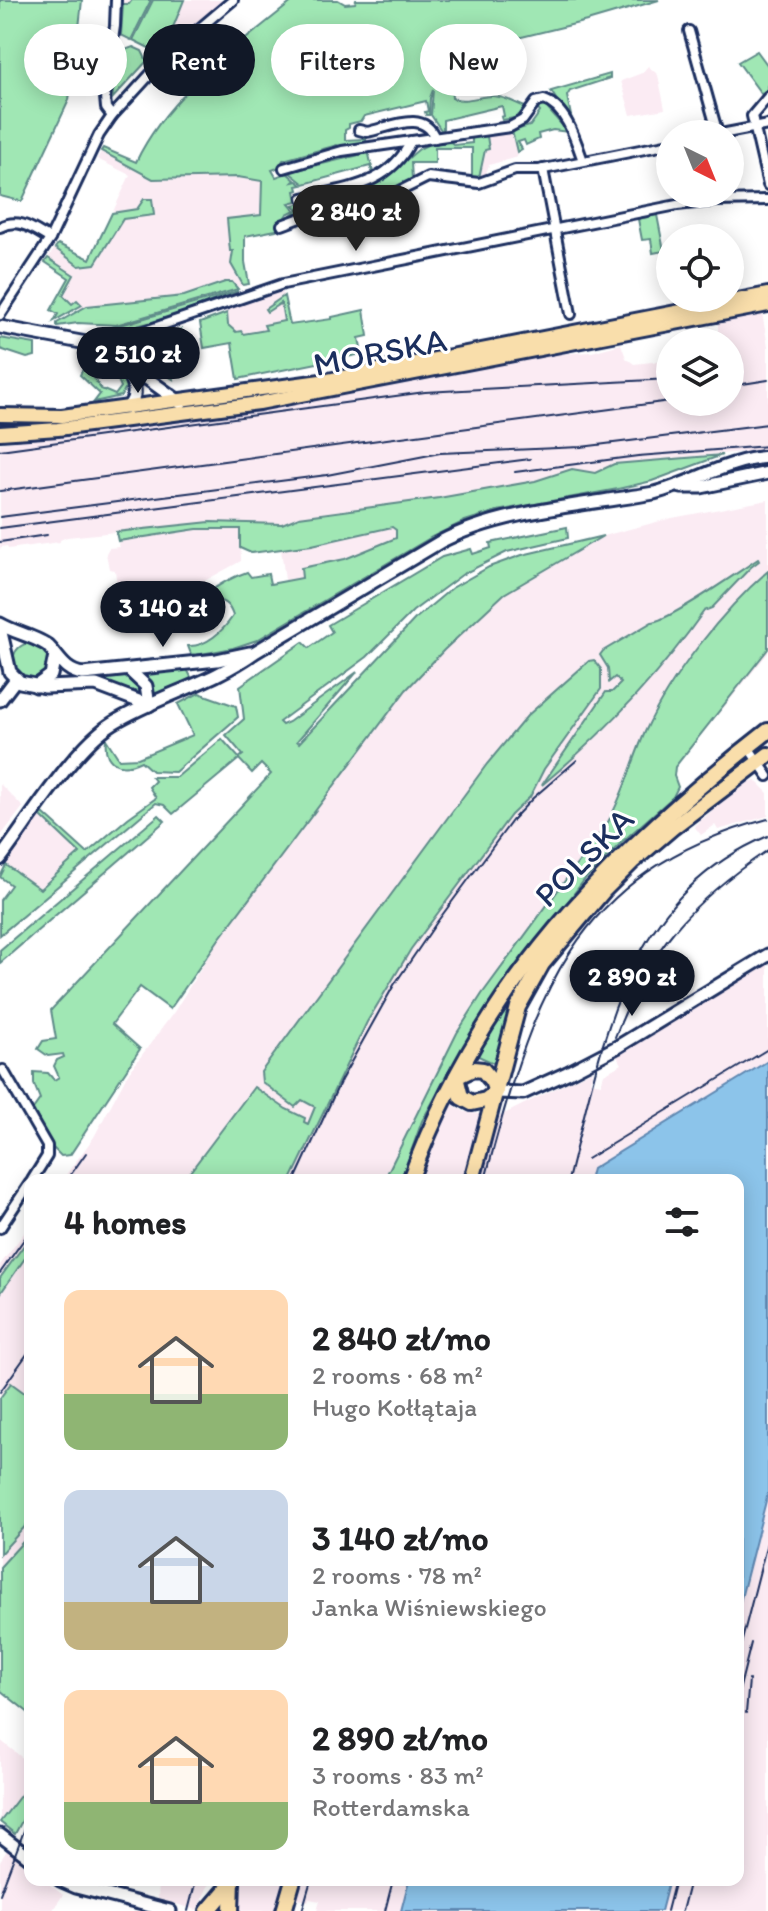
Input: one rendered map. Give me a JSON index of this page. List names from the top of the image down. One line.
{"streets":{"highway":["POLSKA"],"main road":["MORSKA"]},"north":"bottom right","page":{"chip":["Buy","Rent","Filters","New"],"price":["2 840 zł","2 510 zł","3 140 zł","2 890 zł"],"heading":"4 homes","list":[{"name":"2 840 zł/mo","note":"2 rooms · 68 m² · Hugo Kołłątaja"},{"name":"3 140 zł/mo","note":"2 rooms · 78 m² · Janka Wiśniewskiego"},{"name":"2 890 zł/mo","note":"3 rooms · 83 m² · Rotterdamska"}]}}
